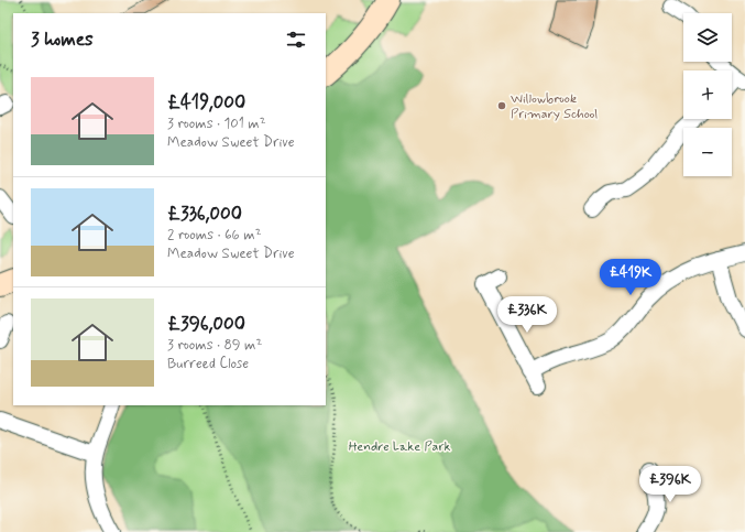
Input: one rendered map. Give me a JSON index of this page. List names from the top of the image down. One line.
{"parks":["Hendre Lake Park"],"places":["Willowbrook Primary School"],"page":{"map_buttons":["+","−"],"heading":"3 homes","list":[{"name":"£419,000","note":"3 rooms · 101 m² · Meadow Sweet Drive"},{"name":"£336,000","note":"2 rooms · 66 m² · Meadow Sweet Drive"},{"name":"£396,000","note":"3 rooms · 89 m² · Burreed Close"}],"price":["£419K","£336K","£396K"]}}
